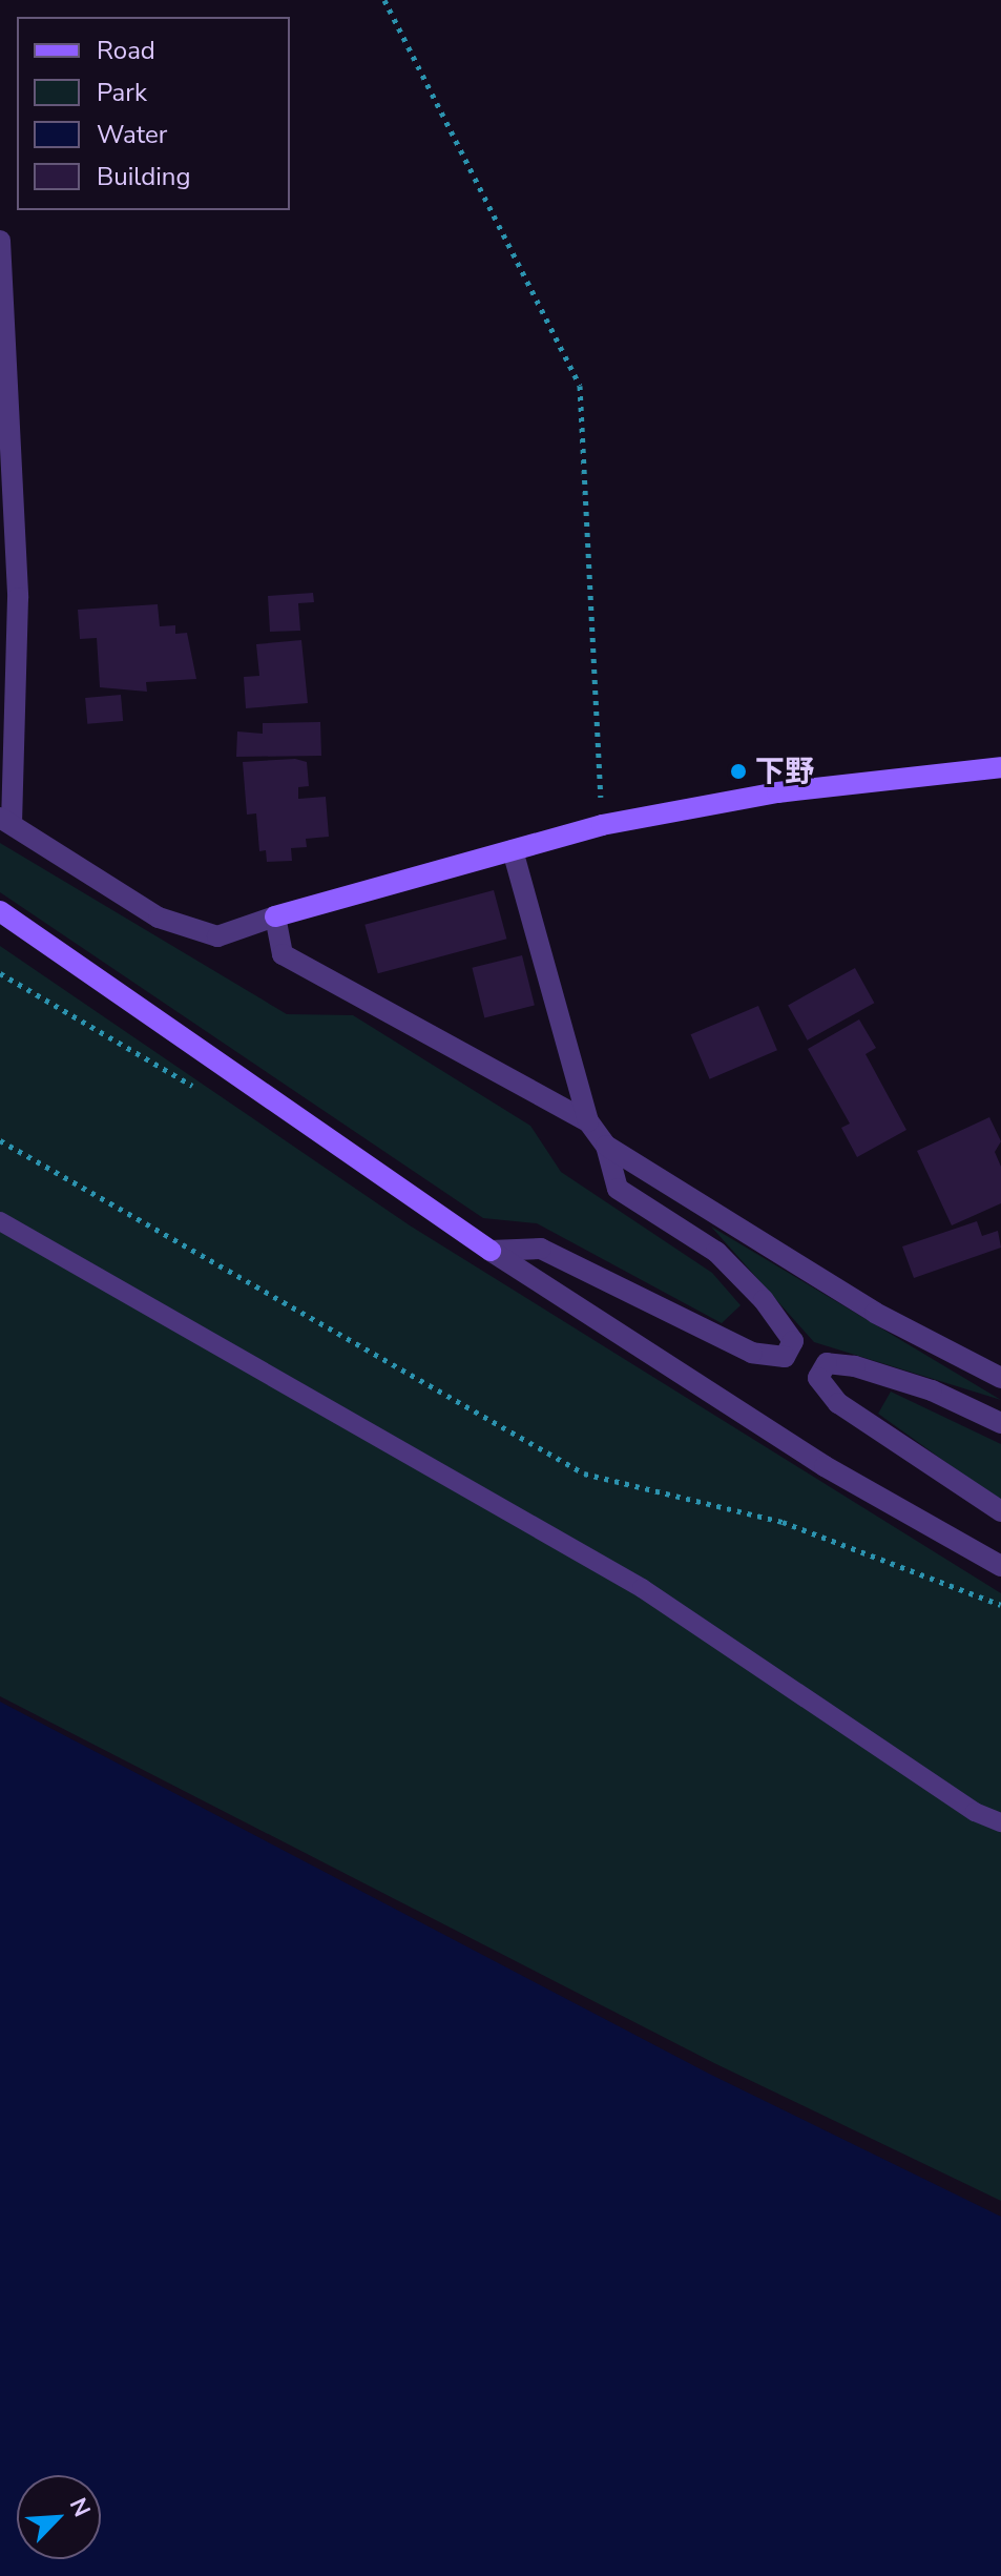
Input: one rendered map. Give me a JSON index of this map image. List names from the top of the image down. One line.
{"places":["下野"],"legend":["Road","Park","Water","Building"],"north":"top right"}
